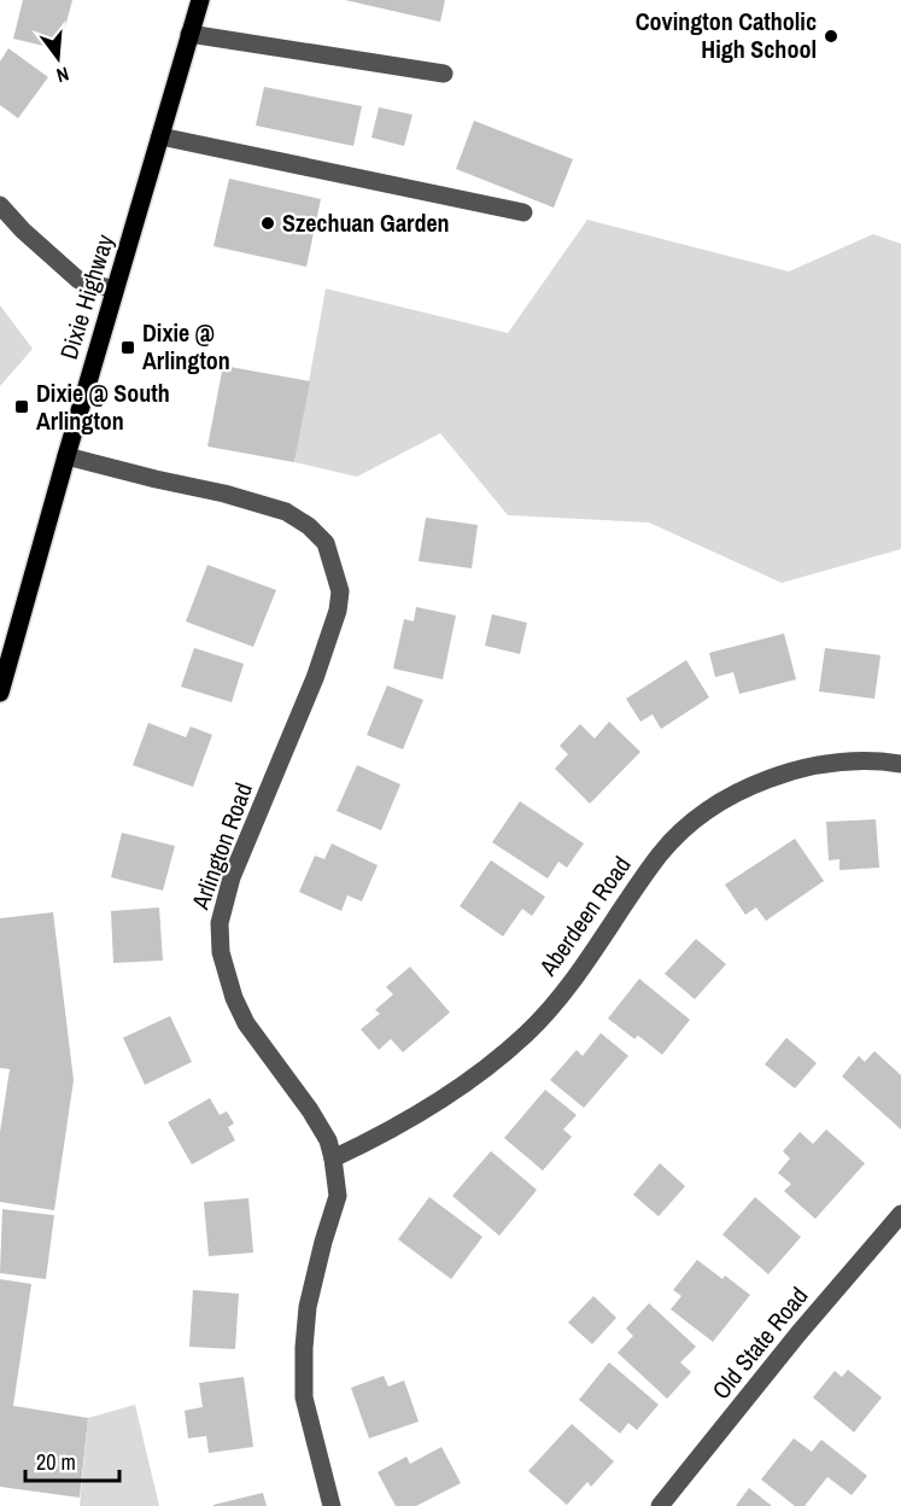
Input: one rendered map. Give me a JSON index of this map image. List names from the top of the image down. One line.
{"streets":{"main road":["Dixie Highway"],"street":["Arlington Road","Aberdeen Road","Old State Road"]},"crossings":[["Dixie Highway","Arlington Road"],["Arlington Road","Aberdeen Road"]],"places":{"other":["Covington Catholic High School","Szechuan Garden"],"transit":["Dixie @ Arlington","Dixie @ South Arlington"]},"scale_bar":"20 m","north":"bottom"}
